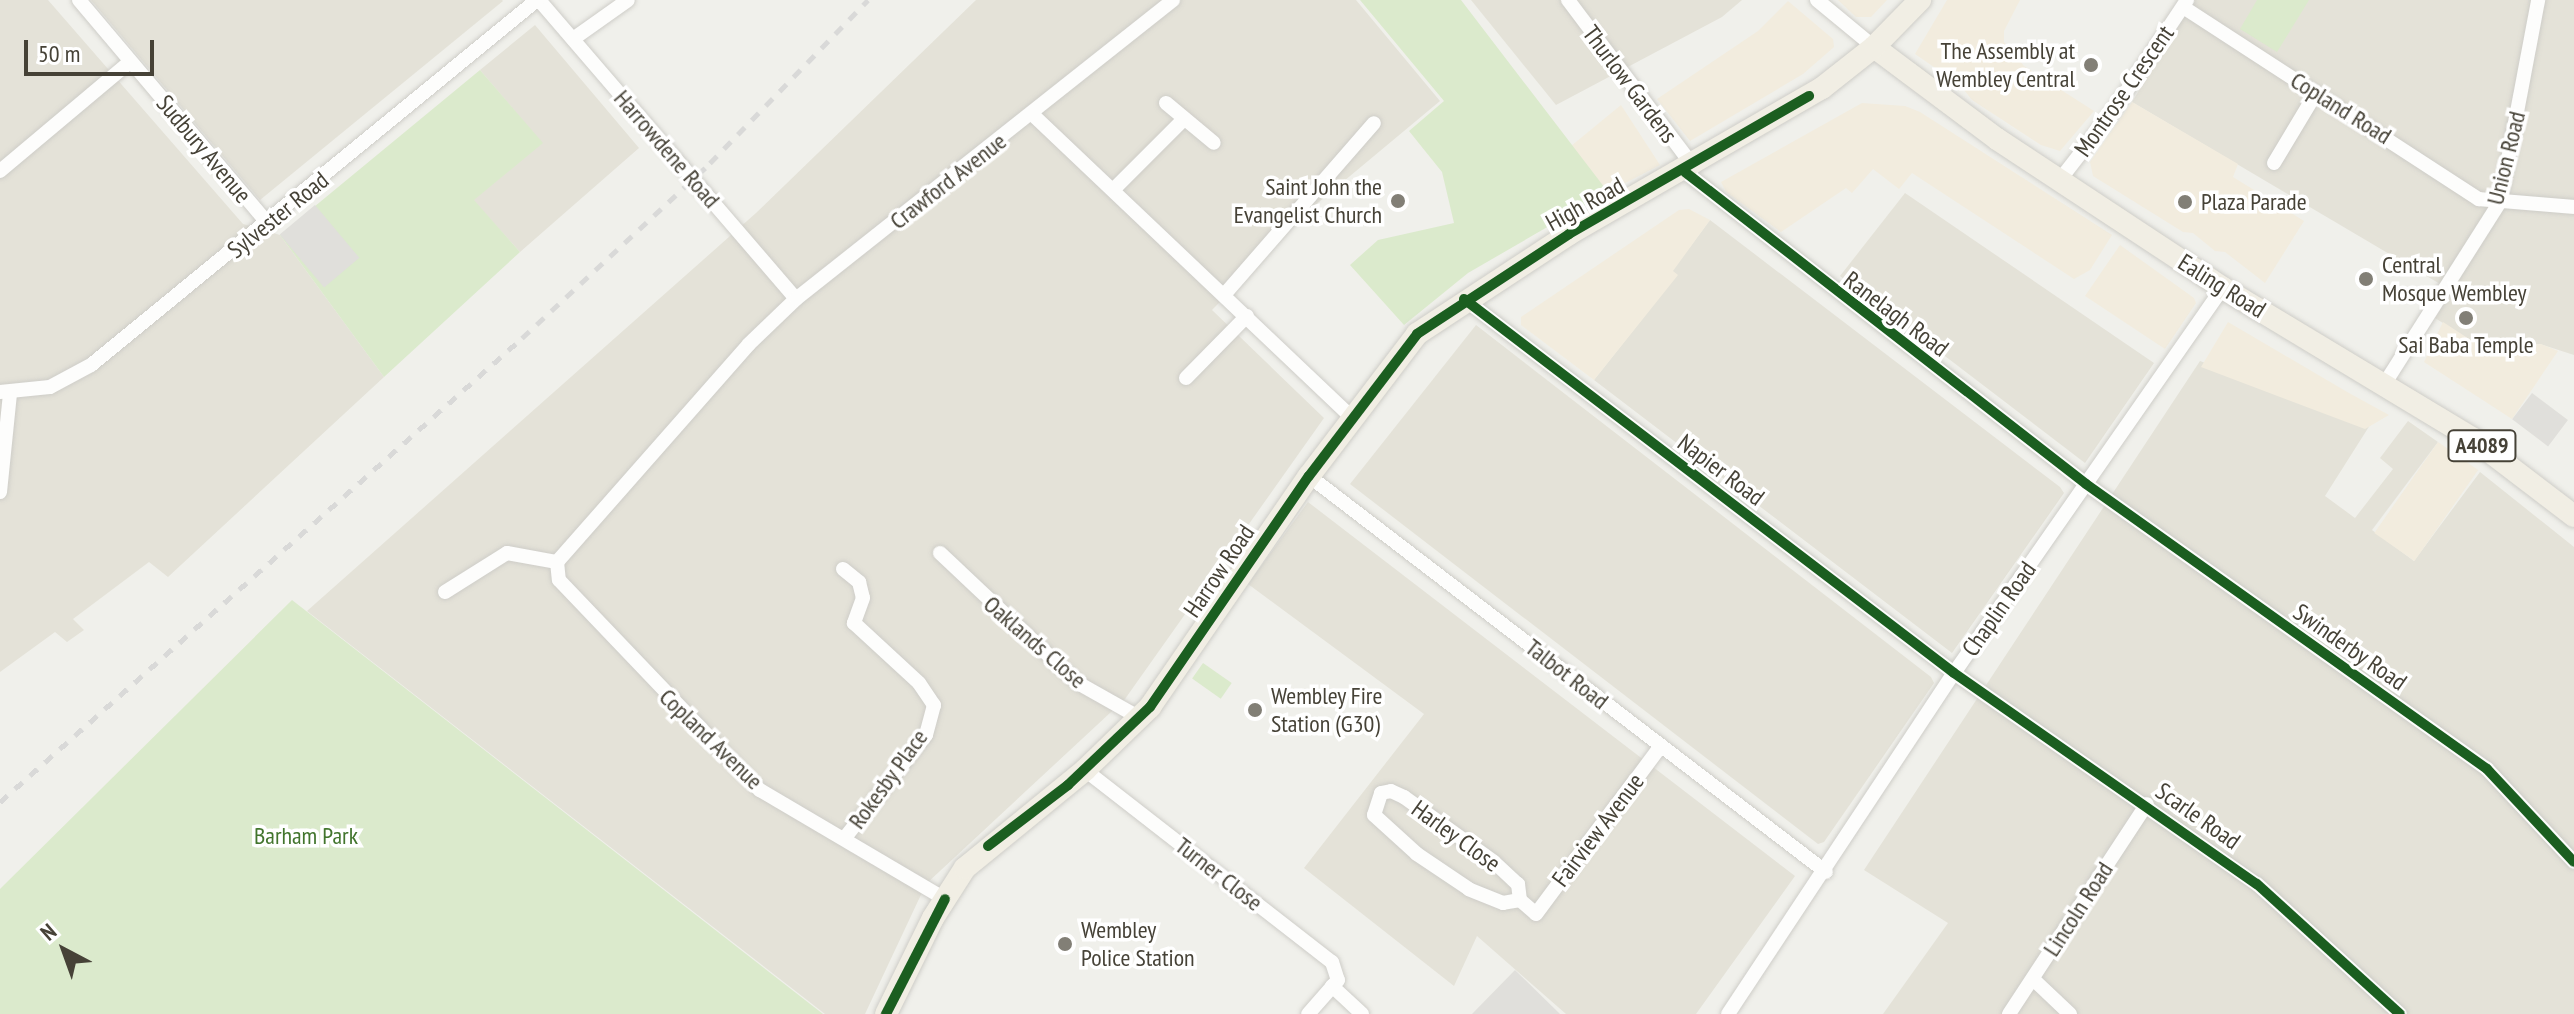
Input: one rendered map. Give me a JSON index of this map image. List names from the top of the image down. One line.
{"streets":{"main road":["High Road","Ealing Road","A4089","Harrow Road"],"street":["Thurlow Gardens","Montrose Crescent","Copland Road","Sudbury Avenue","Harrowdene Road","Union Road","Crawford Avenue","Sylvester Road","Ranelagh Road","Napier Road","Chaplin Road","Oaklands Close","Swinderby Road","Talbot Road","Copland Avenue","Rokesby Place","Scarle Road","Fairview Avenue","Harley Close","Turner Close","Lincoln Road"]},"crossings":[["Thurlow Gardens","High Road"],["Thurlow Gardens","Ranelagh Road"],["Montrose Crescent","Copland Road"],["Montrose Crescent","Ealing Road"],["Copland Road","Union Road"],["Sudbury Avenue","Sylvester Road"],["Harrowdene Road","Crawford Avenue"],["Harrowdene Road","Sylvester Road"],["Union Road","Ealing Road"],["Crawford Avenue","Copland Avenue"],["High Road","Ealing Road"],["High Road","Ranelagh Road"],["High Road","Napier Road"],["High Road","Harrow Road"],["Ealing Road","Chaplin Road"],["Ranelagh Road","Chaplin Road"],["Ranelagh Road","Swinderby Road"],["Napier Road","Harrow Road"],["Napier Road","Chaplin Road"],["Napier Road","Scarle Road"],["Harrow Road","Oaklands Close"],["Harrow Road","Talbot Road"],["Harrow Road","Copland Avenue"],["Harrow Road","Turner Close"],["Chaplin Road","Swinderby Road"],["Chaplin Road","Talbot Road"],["Chaplin Road","Scarle Road"],["Talbot Road","Fairview Avenue"],["Copland Avenue","Rokesby Place"],["Scarle Road","Lincoln Road"],["Fairview Avenue","Harley Close"]],"parks":["Barham Park"],"places":["The Assembly at Wembley Central","Saint John the Evangelist Church","Plaza Parade","Central Mosque Wembley","Sai Baba Temple","Wembley Fire Station (G30)","Wembley Police Station"],"scale_bar":"50 m","north":"top left"}
